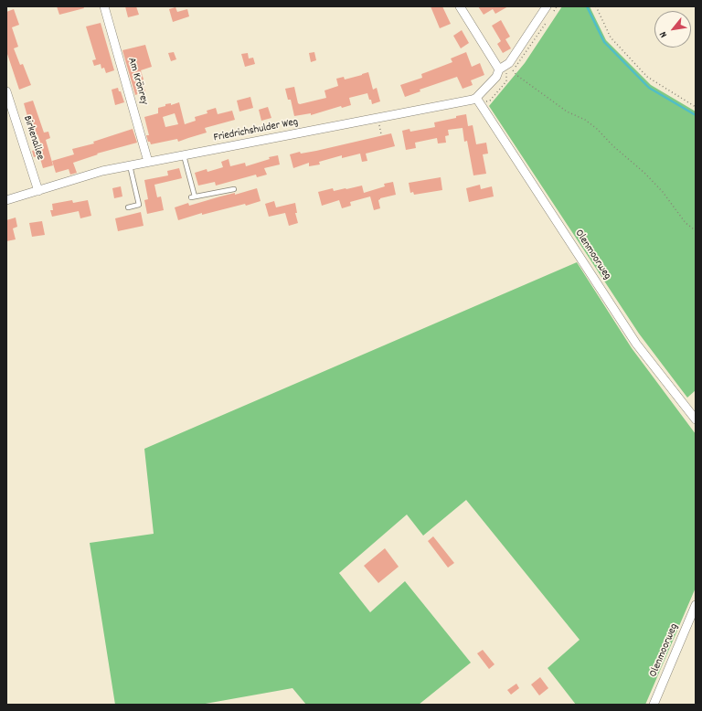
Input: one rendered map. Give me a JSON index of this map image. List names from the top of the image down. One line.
{"streets":{"street":["Am Krönrey","Friedrichshulder Weg","Birkenallee","Olenmoorweg"]},"crossings":[["Am Krönrey","Friedrichshulder Weg"],["Friedrichshulder Weg","Birkenallee"],["Friedrichshulder Weg","Olenmoorweg"]],"north":"bottom left"}
